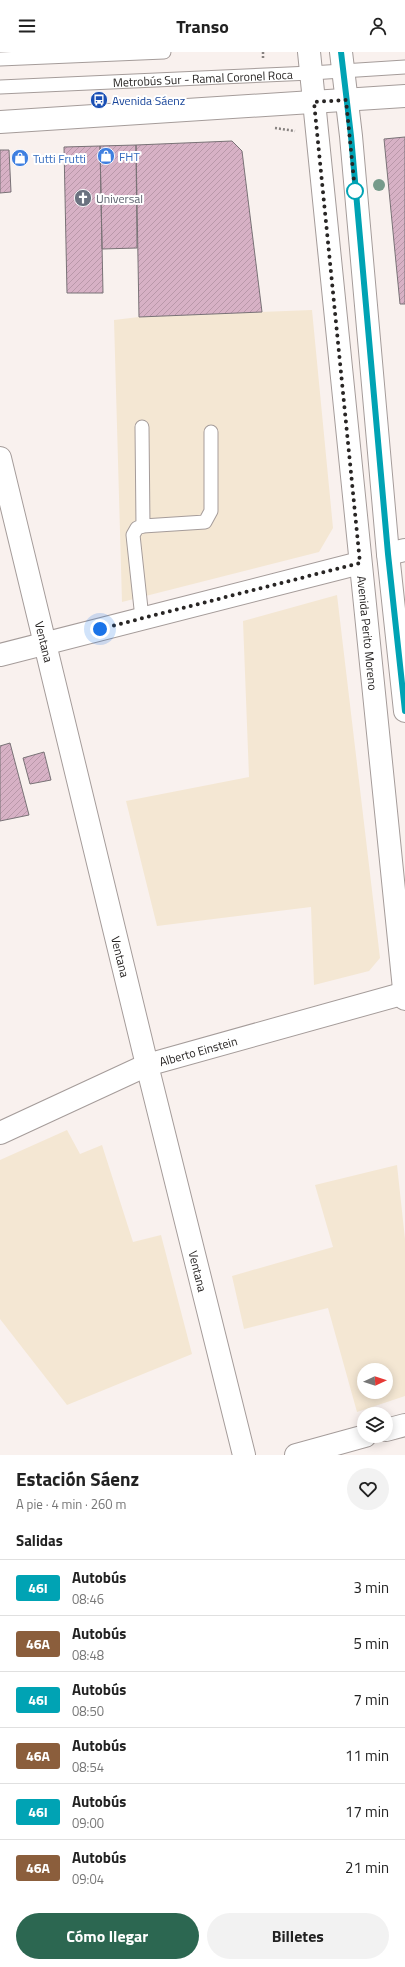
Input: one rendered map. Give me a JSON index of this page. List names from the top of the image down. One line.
{"streets":{"main road":["Avenida Perito Moreno","Ventana","Alberto Einstein"],"lane":["Metrobús Sur - Ramal Coronel Roca"]},"crossings":[["Metrobús Sur - Ramal Coronel Roca","Avenida Perito Moreno"],["Avenida Perito Moreno","Alberto Einstein"],["Ventana","Alberto Einstein"]],"places":{"bus stop":["Avenida Sáenz"],"shop":["FHT","Tutti Frutti"],"church":["Universal"]},"lines":["bus line 46I"],"north":"right","page":{"header":"Transo","heading":[["Estación Sáenz","A pie · 4 min · 260 m"],"Salidas"],"list":[{"mark":"46I","name":"Autobús","note":"08:46","value":"3 min"},{"mark":"46A","name":"Autobús","note":"08:48","value":"5 min"},{"mark":"46I","name":"Autobús","note":"08:50","value":"7 min"},{"mark":"46A","name":"Autobús","note":"08:54","value":"11 min"},{"mark":"46I","name":"Autobús","note":"09:00","value":"17 min"},{"mark":"46A","name":"Autobús","note":"09:04","value":"21 min"}],"buttons":["Cómo llegar","Billetes"]}}
